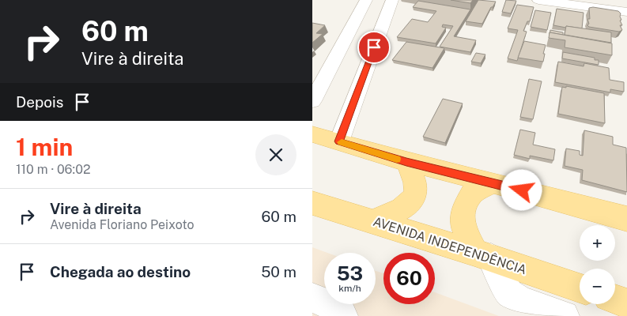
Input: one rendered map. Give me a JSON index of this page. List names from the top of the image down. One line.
{"streets":{"main road":["AVENIDA INDEPENDÊNCIA"]},"page":{"turn":["60 m","Vire à direita"],"then":"Depois","heading":["1 min","110 m · 06:02"],"list":[{"name":"Vire à direita","note":"Avenida Floriano Peixoto","value":"60 m"},{"name":"Chegada ao destino","value":"50 m"}],"map_buttons":["+","−"],"speed":"53 km/h","limit":"60"}}
